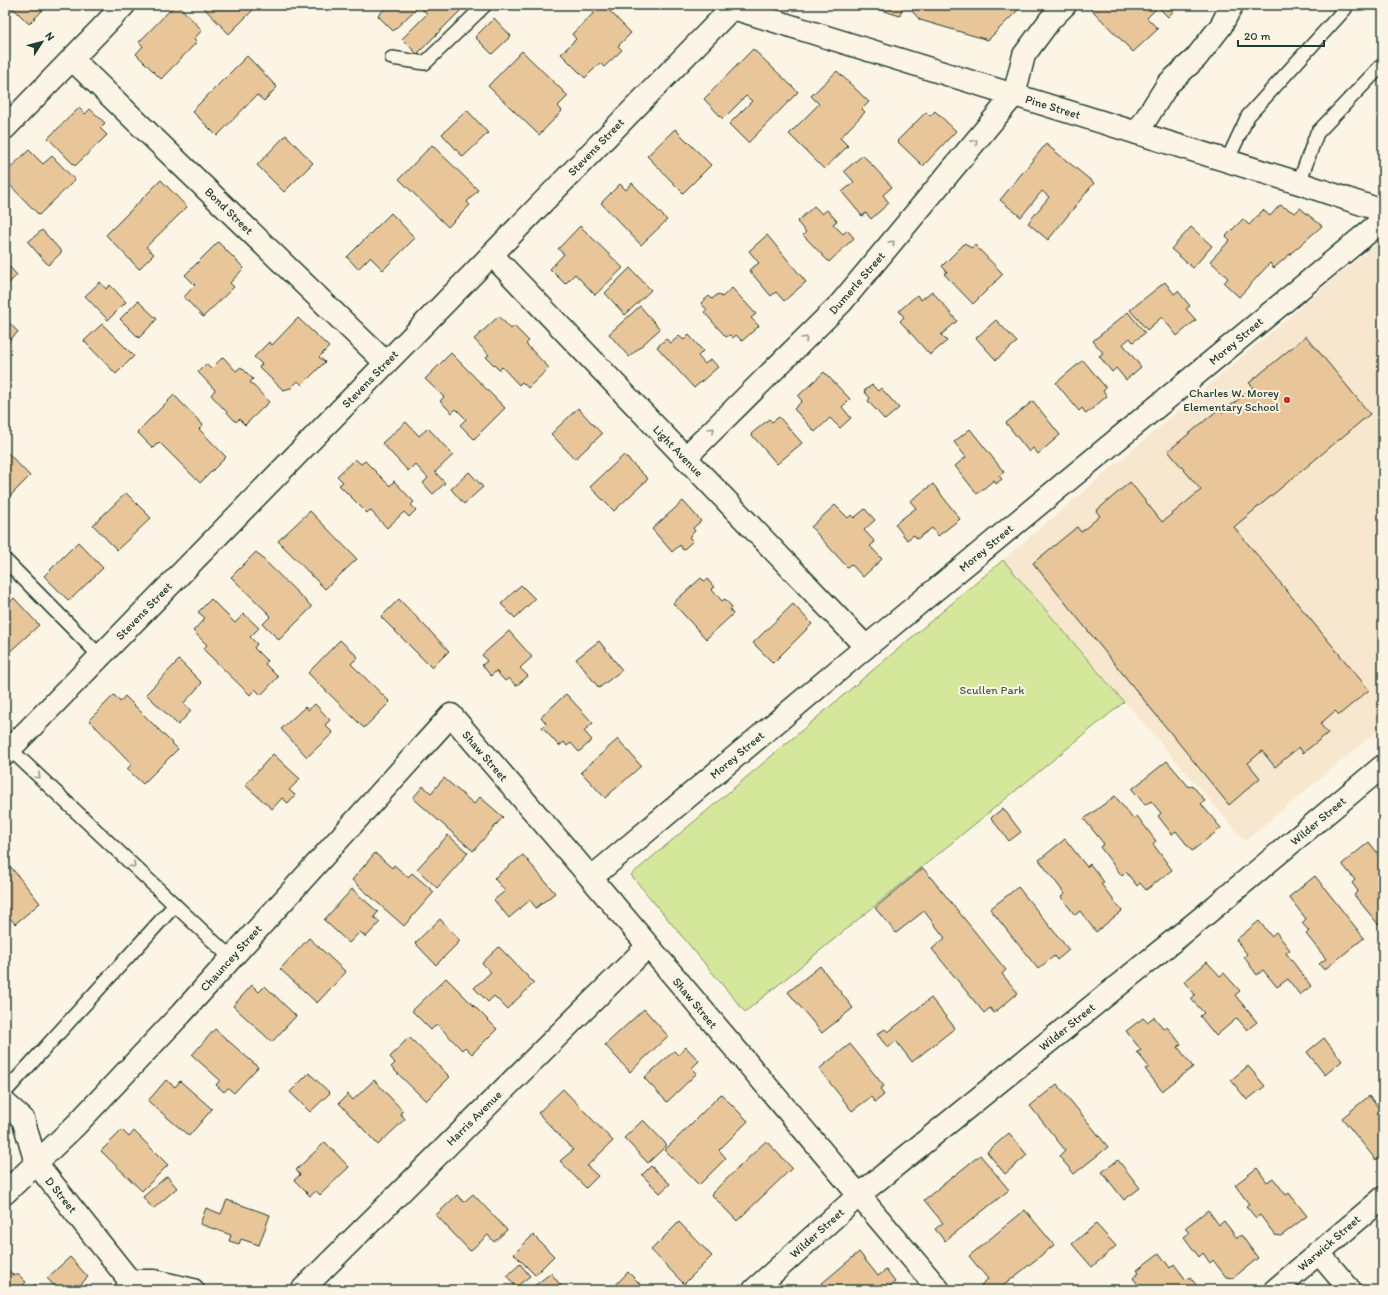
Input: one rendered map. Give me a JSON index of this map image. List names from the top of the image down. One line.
{"streets":{"street":["Pine Street","Stevens Street","Bond Street","Dumerle Street","Morey Street","Light Avenue","Shaw Street","Wilder Street","Chauncey Street","Harris Avenue","D Street","Warwick Street"]},"crossings":[["Pine Street","Stevens Street"],["Pine Street","Dumerle Street"],["Stevens Street","Bond Street"],["Stevens Street","Light Avenue"],["Dumerle Street","Light Avenue"],["Morey Street","Light Avenue"],["Morey Street","Shaw Street"],["Shaw Street","Wilder Street"],["Shaw Street","Chauncey Street"],["Shaw Street","Harris Avenue"],["Chauncey Street","D Street"]],"one_way":["Dumerle Street"],"parks":["Scullen Park"],"places":["Charles W. Morey Elementary School"],"scale_bar":"20 m","north":"top right"}
